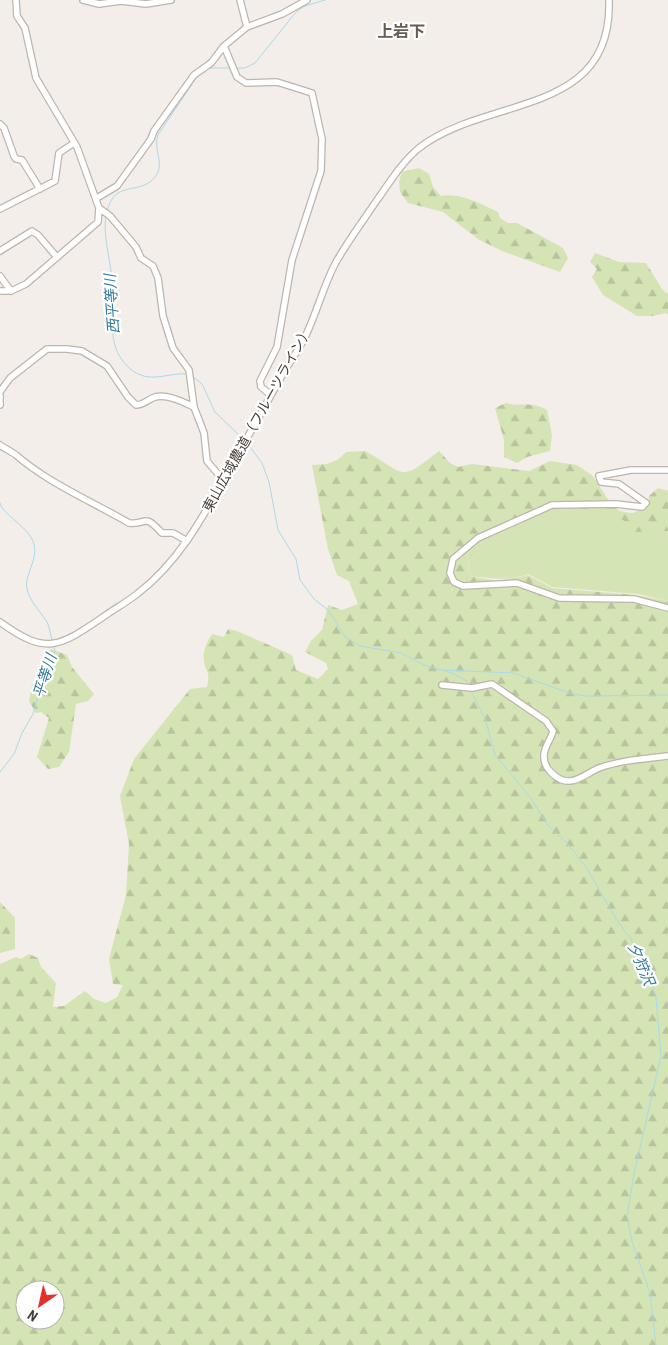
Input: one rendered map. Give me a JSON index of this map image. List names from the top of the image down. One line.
{"streets":{"street":["東山広域農道（フルーツライン）"]},"districts":["上岩下"],"water":["西平等川","平等川","夕狩沢"],"north":"bottom left"}
